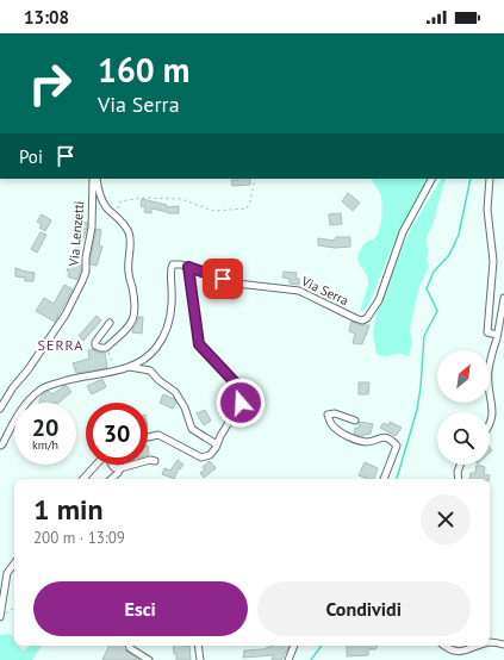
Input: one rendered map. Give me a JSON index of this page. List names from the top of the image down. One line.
{"streets":{"street":["Via Lenzetti","Via Serra"]},"districts":["SERRA"],"north":"top right","page":{"status":"13:08","turn":["160 m","Via Serra"],"then":"Poi","speed":"20 km/h","limit":"30","heading":["1 min","200 m · 13:09"],"buttons":["Esci","Condividi"]}}
